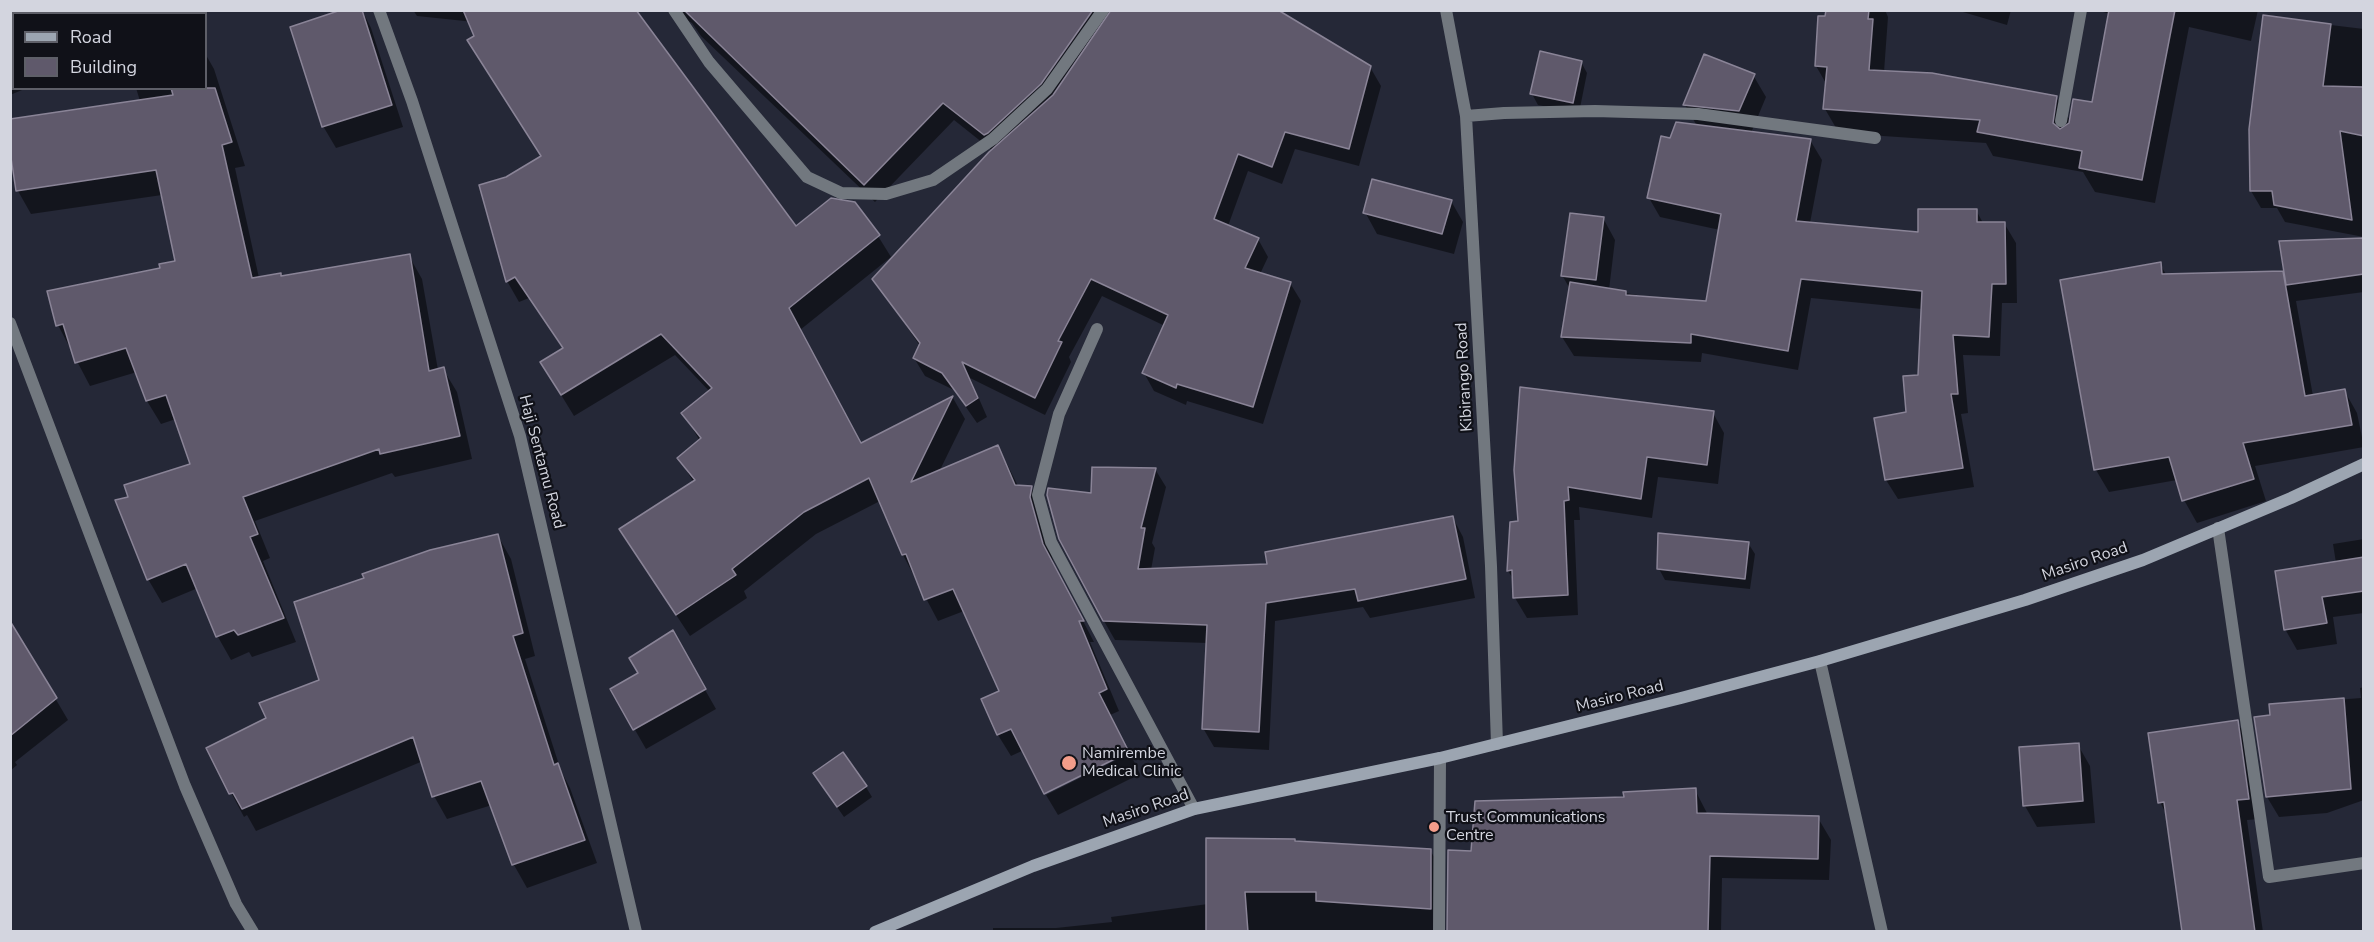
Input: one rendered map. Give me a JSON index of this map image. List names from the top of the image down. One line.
{"streets":{"main road":["Masiro Road"],"street":["Kibirango Road","Haji Sentamu Road"]},"crossings":[["Kibirango Road","Masiro Road"]],"places":["Namirembe Medical Clinic","Trust Communications Centre"],"legend":["Road","Building"]}
